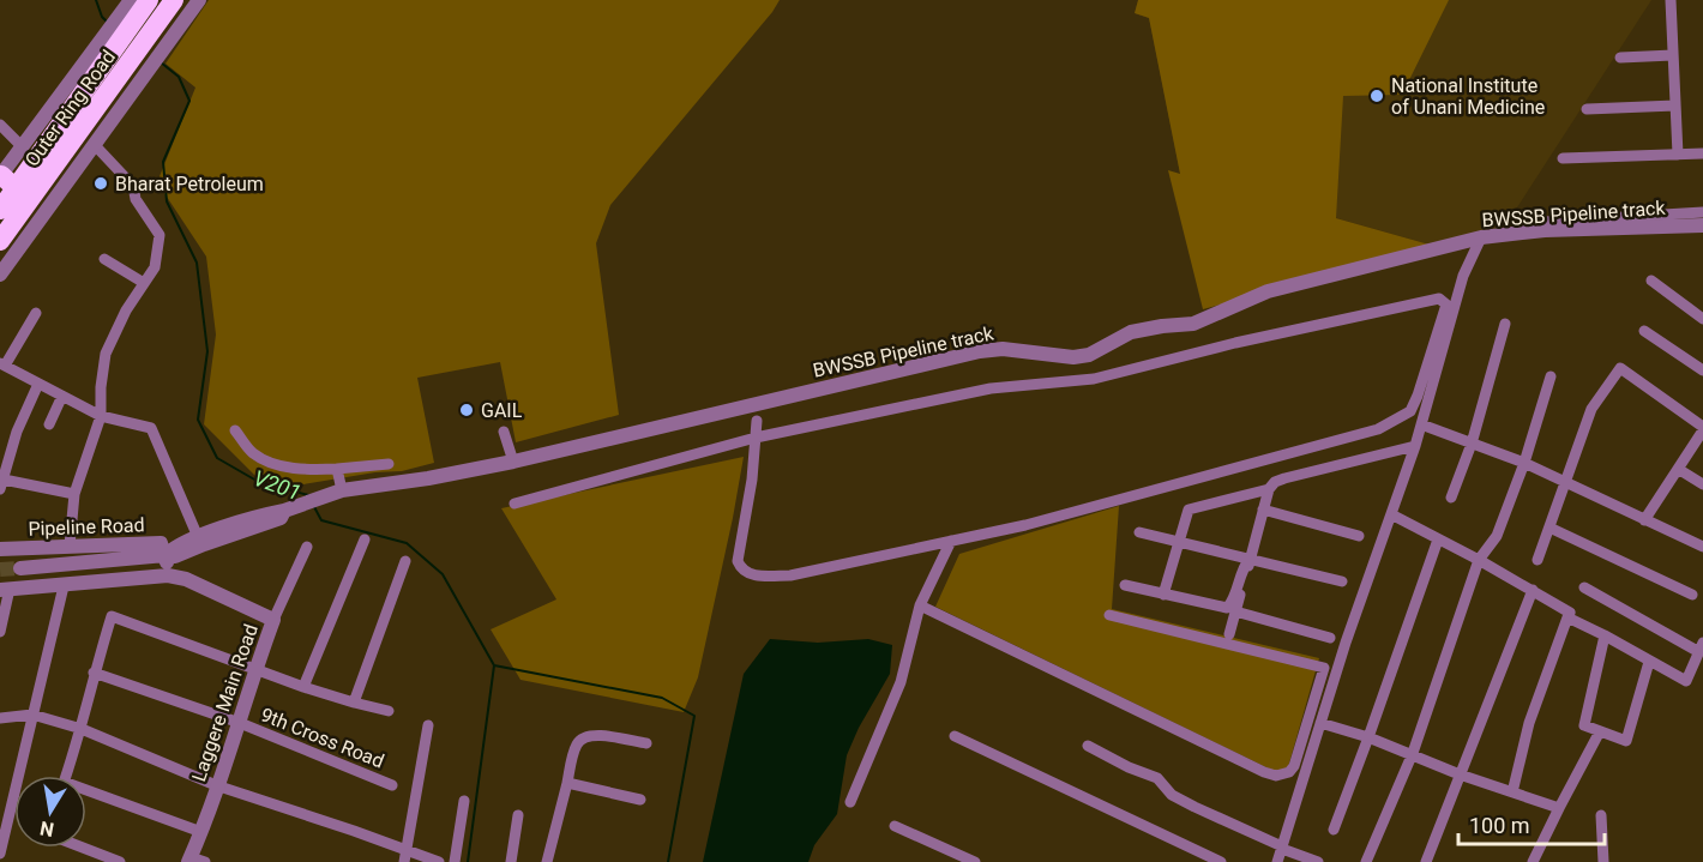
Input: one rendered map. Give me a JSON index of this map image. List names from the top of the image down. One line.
{"streets":{"highway":["Outer Ring Road"],"street":["BWSSB Pipeline track","Pipeline Road","Laggere Main Road","9th Cross Road"]},"crossings":[["BWSSB Pipeline track","Pipeline Road"],["Laggere Main Road","9th Cross Road"]],"water":["V201"],"places":["National Institute of Unani Medicine","Bharat Petroleum","GAIL"],"scale_bar":"100 m","north":"bottom"}
